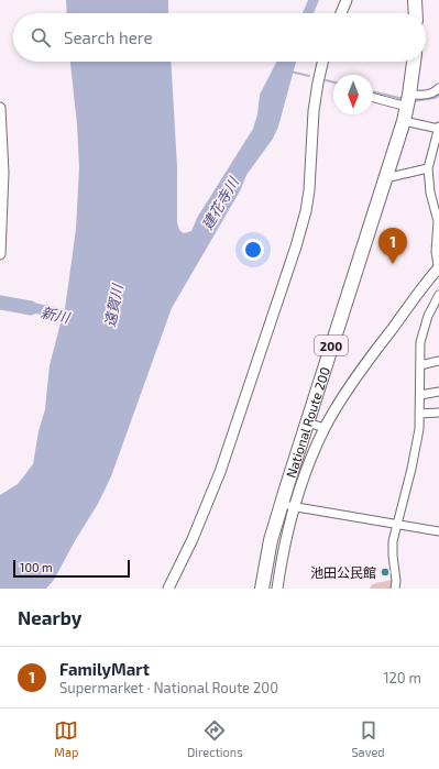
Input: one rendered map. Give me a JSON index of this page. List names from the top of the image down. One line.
{"streets":{"highway":["200","National Route 200"]},"water":["建花寺川","遠賀川","新川"],"places":["池田公民館"],"scale_bar":"100 m","north":"bottom","page":{"search":"Search here","pins":"1","scale":"100 m","heading":"Nearby","list":[{"mark":"1","name":"FamilyMart","note":"Supermarket · National Route 200","value":"120 m"}],"nav":["Map","Directions","Saved"]}}
